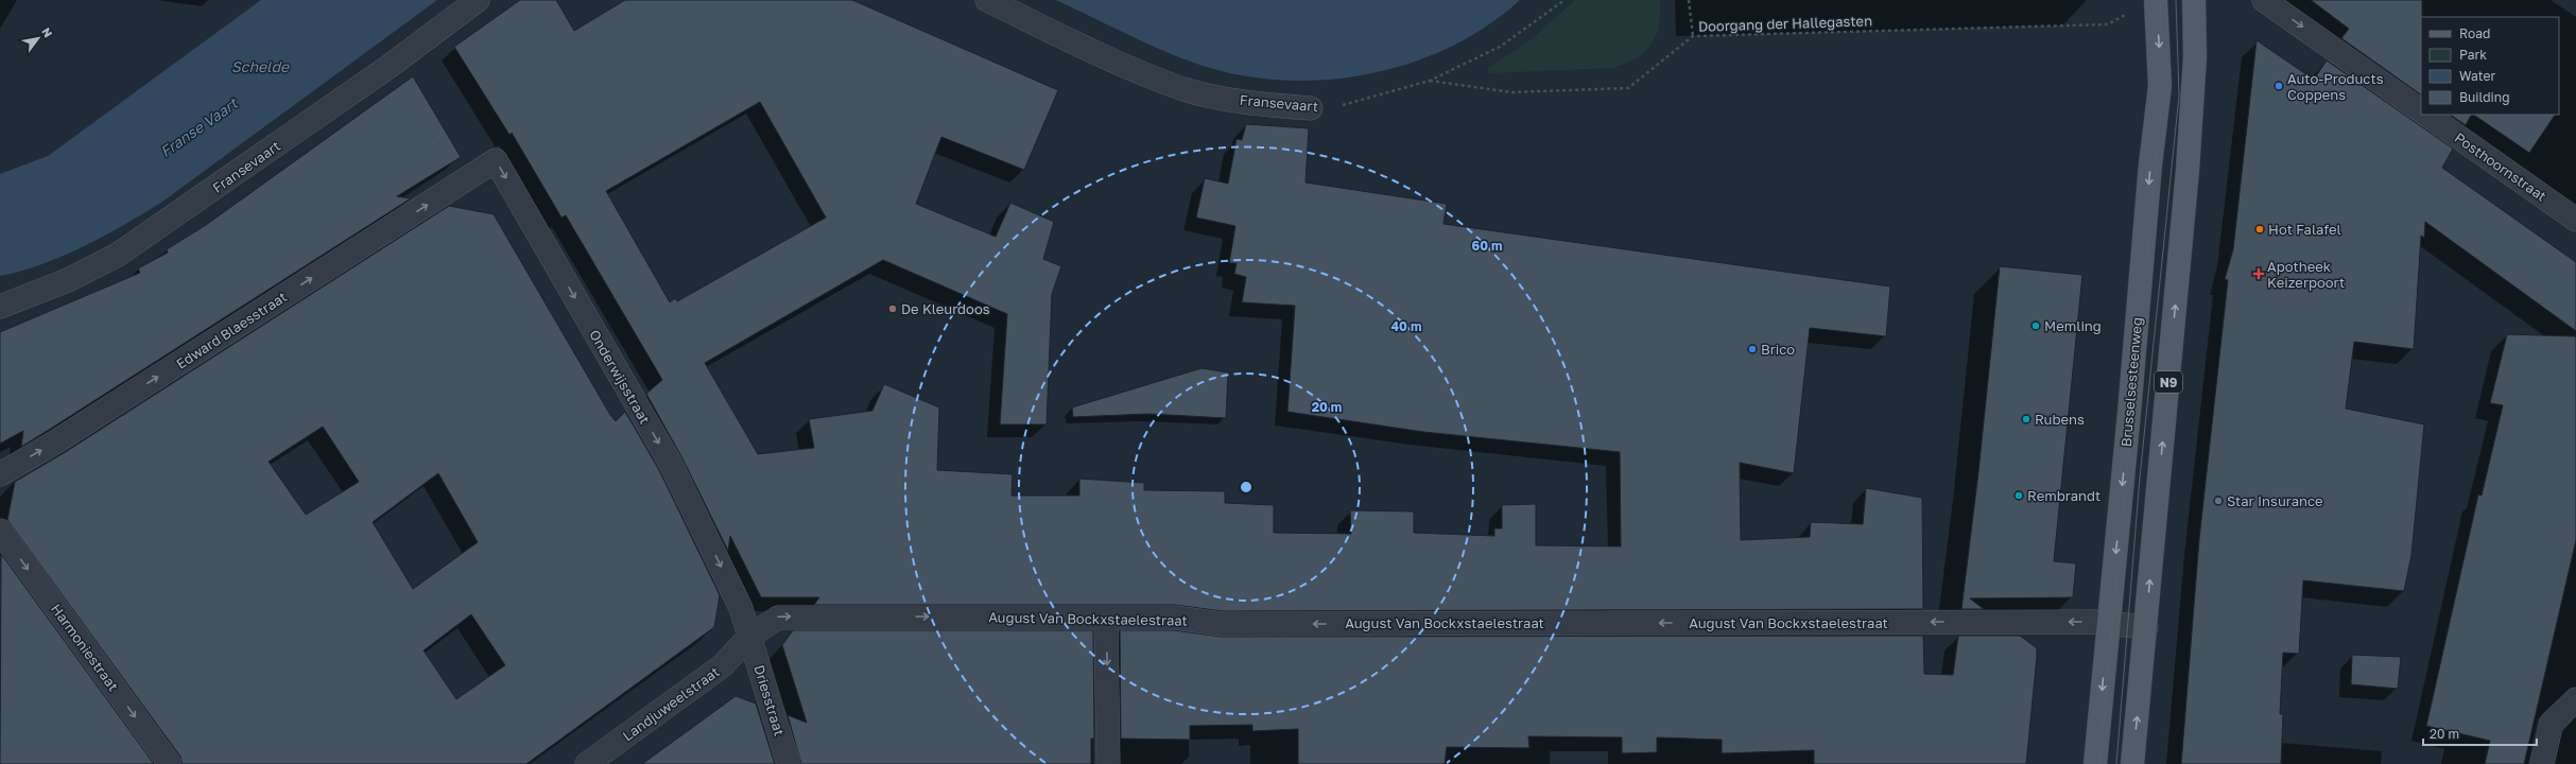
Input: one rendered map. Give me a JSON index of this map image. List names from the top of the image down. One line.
{"streets":{"main road":["Brusselsesteenweg","N9"],"street":["Fransevaart","Posthoornstraat","Edward Blaesstraat","Onderwijsstraat","August Van Bockxstaelestraat","Harmoniestraat","Driesstraat","Landjuweelstraat"],"path":["Doorgang der Hallegasten"]},"crossings":[["Doorgang der Hallegasten","Fransevaart"],["Doorgang der Hallegasten","Brusselsesteenweg"],["Edward Blaesstraat","Onderwijsstraat"],["Onderwijsstraat","August Van Bockxstaelestraat"],["Onderwijsstraat","Driesstraat"],["Onderwijsstraat","Landjuweelstraat"],["Brusselsesteenweg","August Van Bockxstaelestraat"],["N9","August Van Bockxstaelestraat"],["August Van Bockxstaelestraat","Driesstraat"],["August Van Bockxstaelestraat","Landjuweelstraat"],["Driesstraat","Landjuweelstraat"]],"one_way":["Edward Blaesstraat","Onderwijsstraat","Harmoniestraat"],"water":["Schelde","Franse Vaart"],"places":{"other":["Auto-Products Coppens","Hot Falafel","De Kleurdoos","Memling","Brico","Rubens","Rembrandt","Star Insurance"],"health":["Apotheek Keizerpoort"]},"legend":["Road","Park","Water","Building"],"scale_bar":"20 m","north":"top right","rings":["60 m","40 m","20 m"]}
